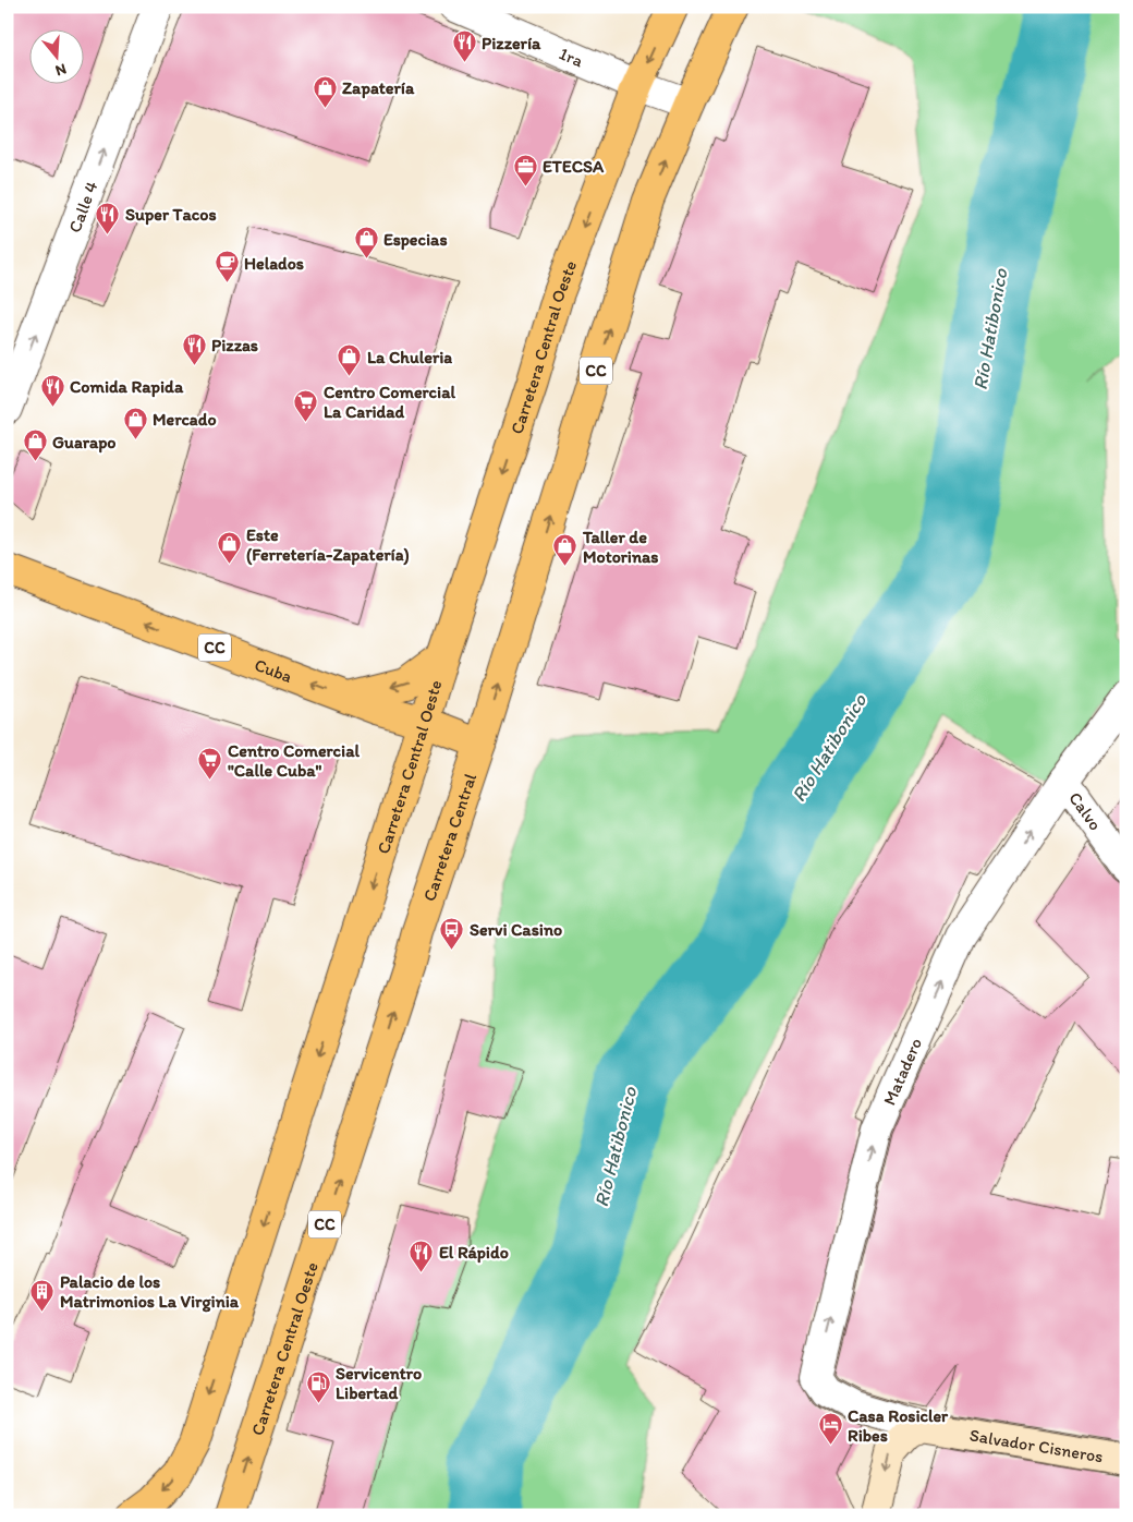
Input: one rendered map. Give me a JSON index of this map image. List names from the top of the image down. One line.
{"streets":{"main road":["Carretera Central Oeste","CC","Cuba","Carretera Central","Salvador Cisneros"],"street":["1ra","Calle 4","Calvo","Matadero"]},"crossings":[["1ra","Carretera Central Oeste"],["1ra","CC"],["Carretera Central Oeste","Cuba"],["Carretera Central Oeste","Carretera Central"],["CC","Cuba"],["CC","Carretera Central"],["Cuba","Carretera Central"],["Calvo","Matadero"],["Matadero","Salvador Cisneros"]],"one_way":["Calle 4","Cuba","Matadero"],"water":["Río Hatibonico"],"places":{"restaurant":["Pizzería","Super Tacos","Pizzas","Comida Rapida","El Rápido"],"shop":["Zapatería","Especias","La Chuleria","Mercado","Guarapo","Este (Ferretería-Zapatería)","Taller de Motorinas"],"office":["ETECSA"],"cafe":["Helados"],"supermarket":["Centro Comercial La Caridad","Centro Comercial \"Calle Cuba\""],"bus stop":["Servi Casino"],"building":["Palacio de los Matrimonios La Virginia"],"fuel station":["Servicentro Libertad"],"hotel":["Casa Rosicler Ribes"]},"north":"bottom"}
